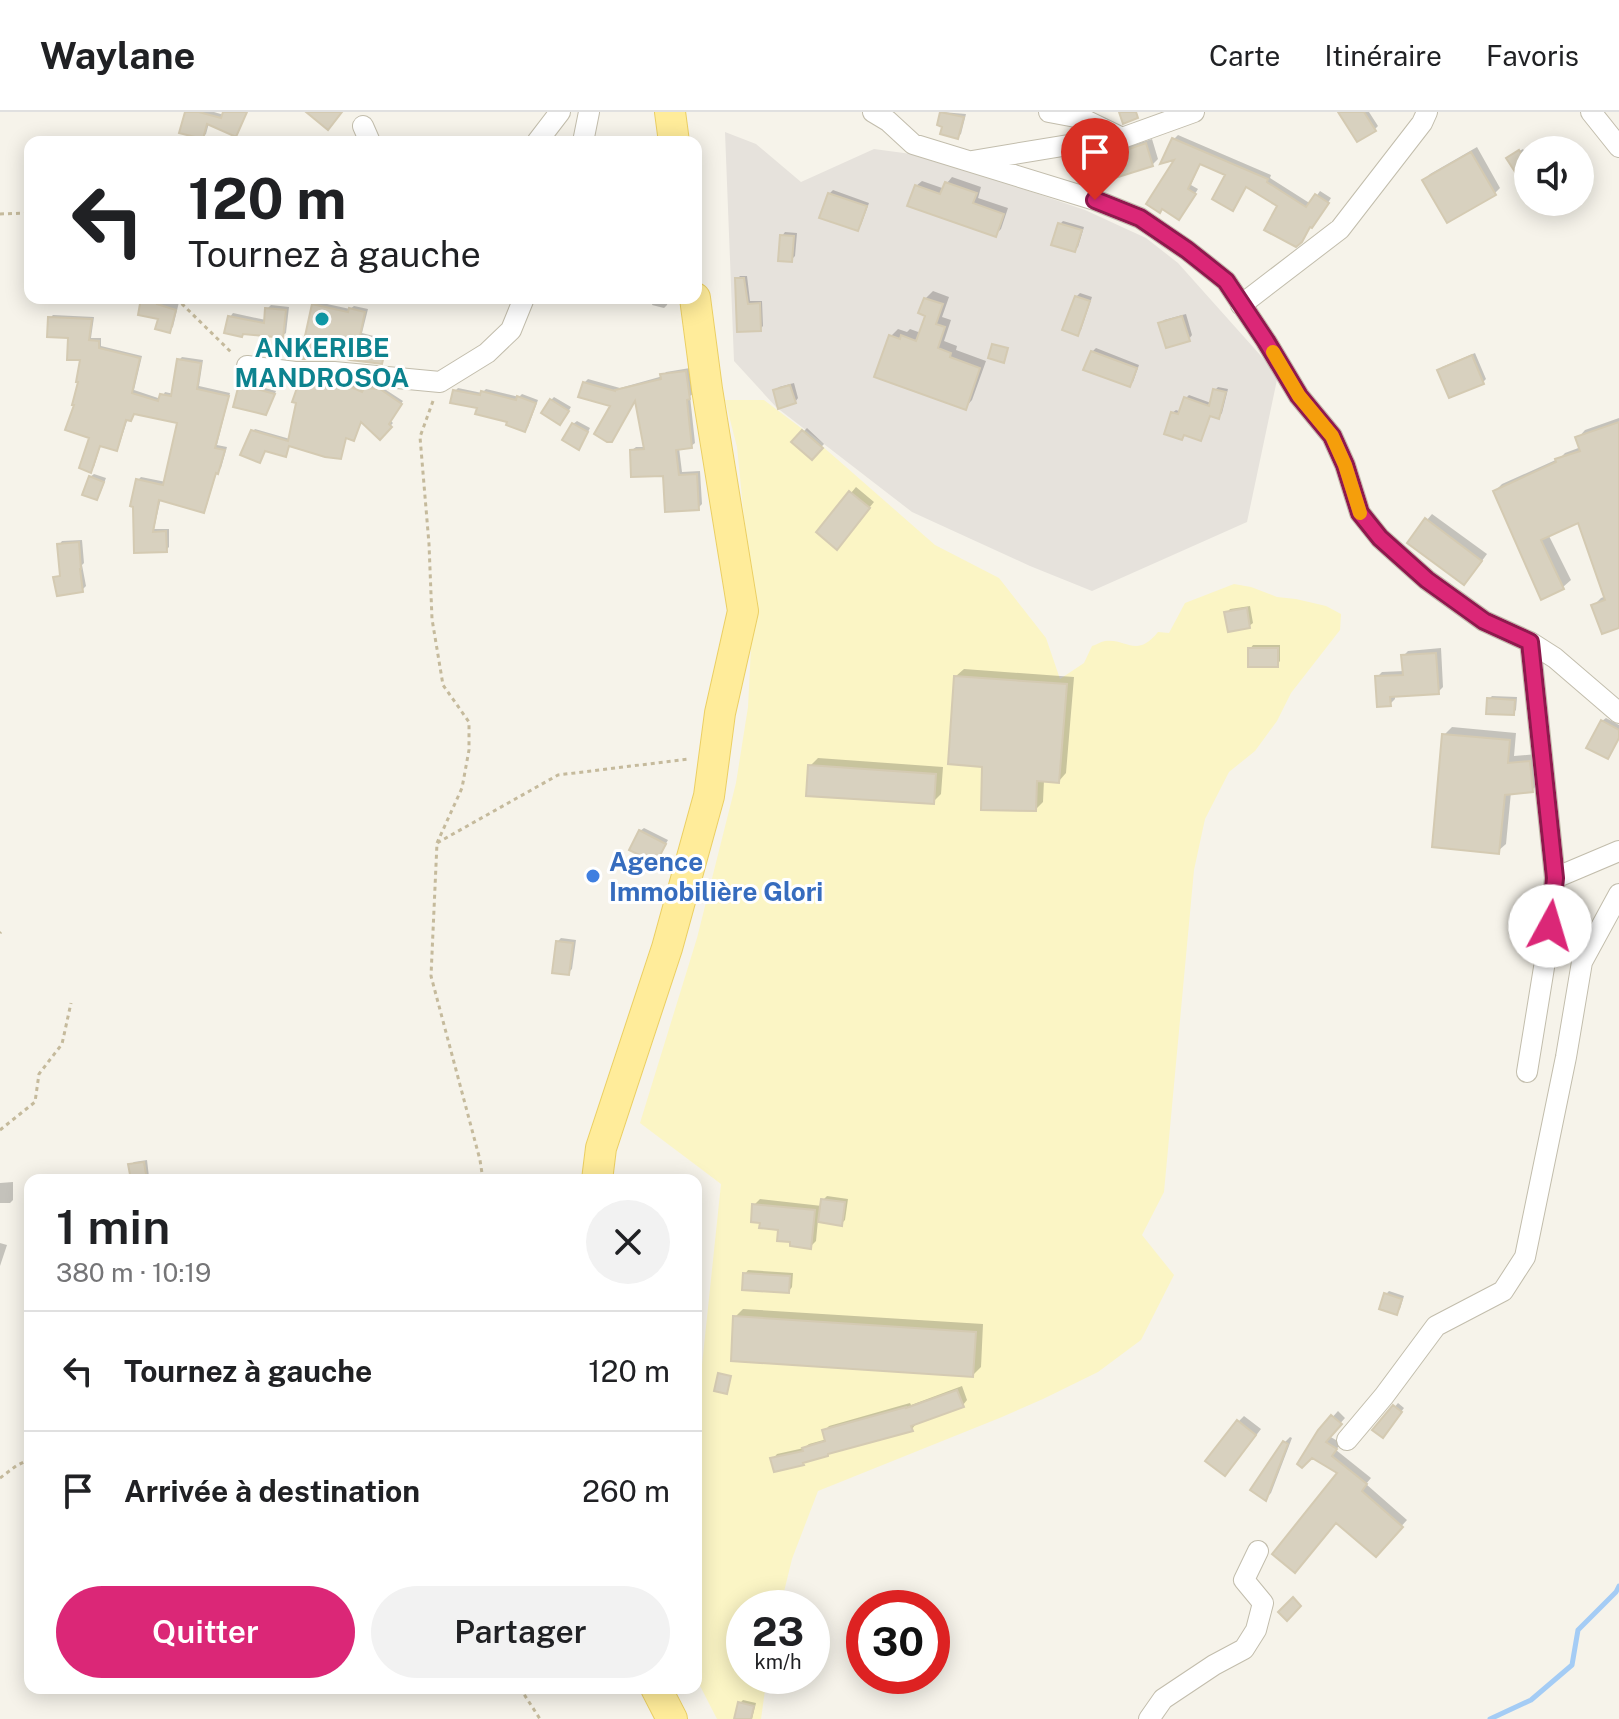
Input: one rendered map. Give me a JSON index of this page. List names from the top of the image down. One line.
{"places":["ANKERIBE MANDROSOA","Agence Immobilière Glori"],"page":{"header":"Waylane","nav":["Carte","Itinéraire","Favoris"],"turn":["120 m","Tournez à gauche"],"heading":["1 min","380 m · 10:19"],"list":[{"name":"Tournez à gauche","value":"120 m"},{"name":"Arrivée à destination","value":"260 m"}],"buttons":["Quitter","Partager"],"speed":"23 km/h","limit":"30"}}
